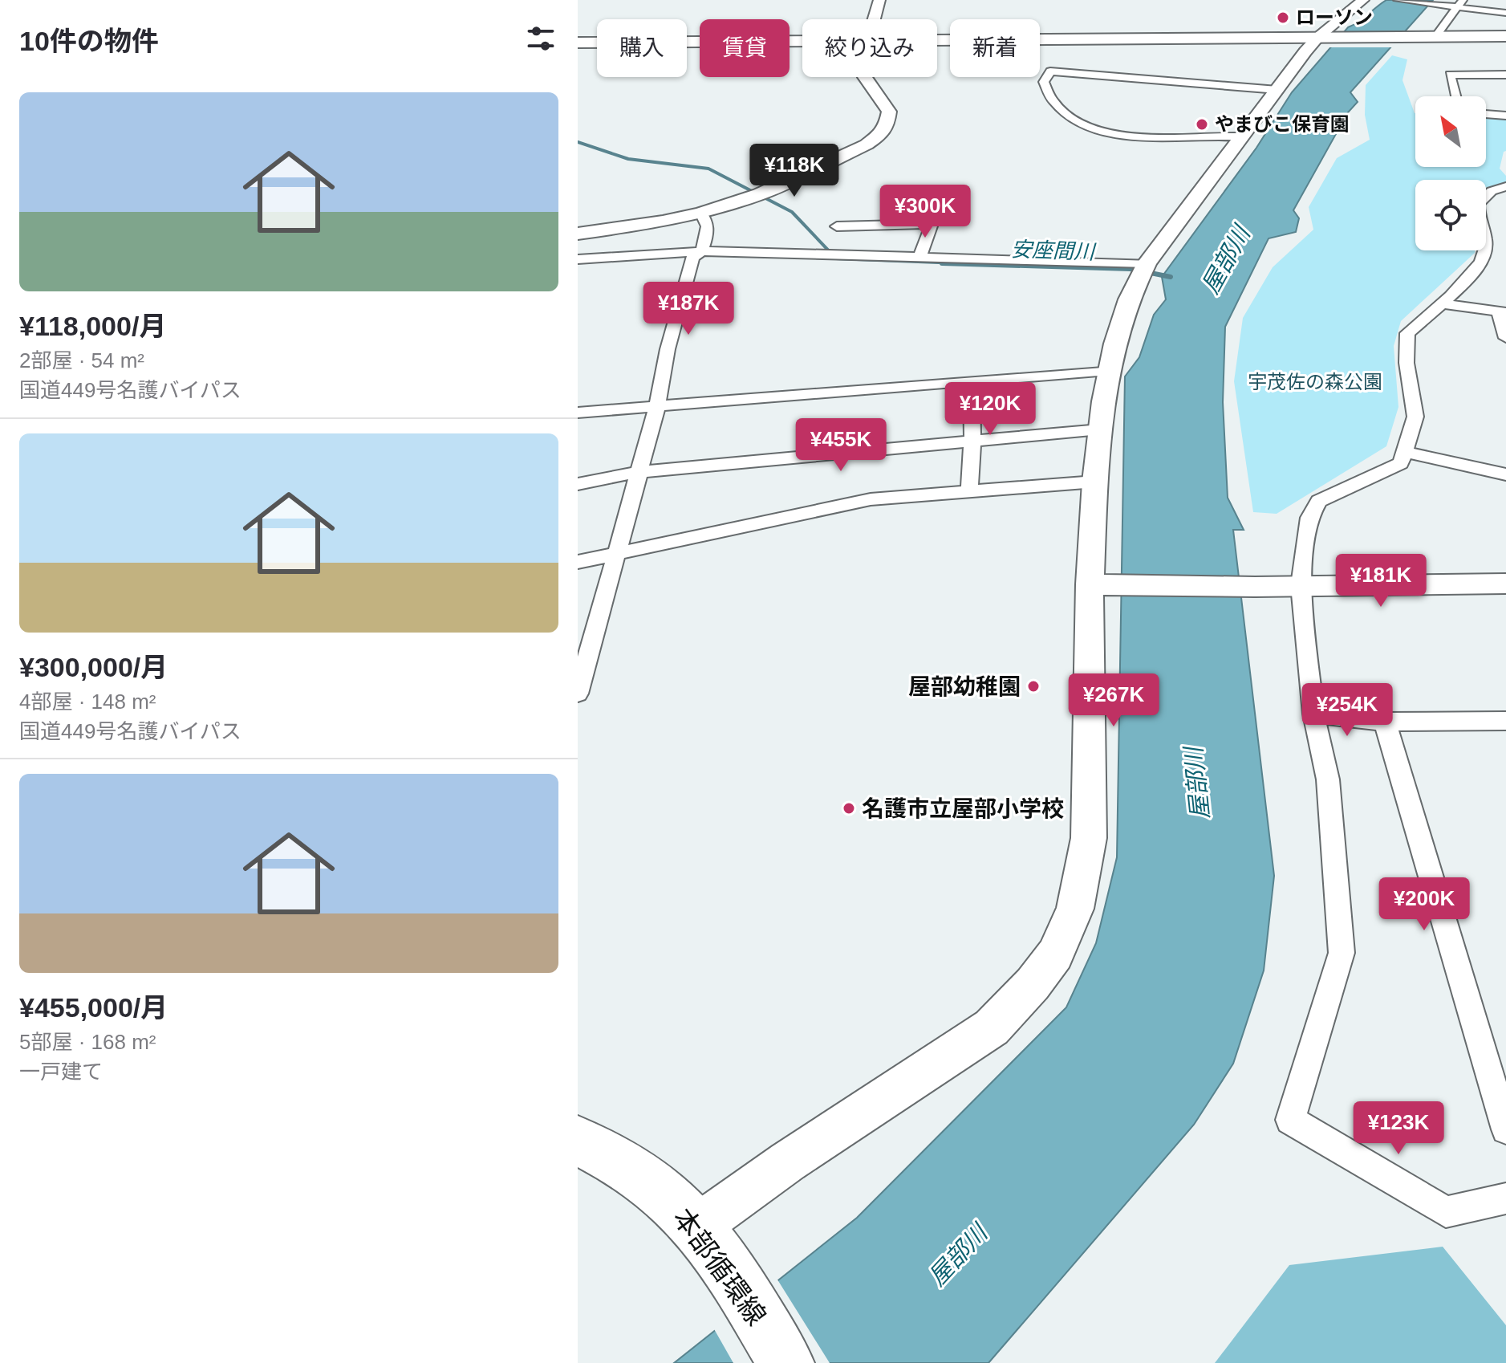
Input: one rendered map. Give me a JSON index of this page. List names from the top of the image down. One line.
{"streets":{"highway":["本部循環線"]},"water":["安座間川","屋部川"],"parks":["宇茂佐の森公園"],"places":["ローソン","やまびこ保育園","屋部幼稚園","名護市立屋部小学校"],"north":"top left","page":{"heading":"10件の物件","chip":["購入","賃貸","絞り込み","新着"],"list":[{"name":"¥118,000/月","note":"2部屋 · 54 m² · 国道449号名護バイパス"},{"name":"¥300,000/月","note":"4部屋 · 148 m² · 国道449号名護バイパス"},{"name":"¥455,000/月","note":"5部屋 · 168 m² · 一戸建て"}],"price":["¥118K","¥300K","¥187K","¥120K","¥455K","¥181K","¥267K","¥254K","¥200K","¥123K"]}}
